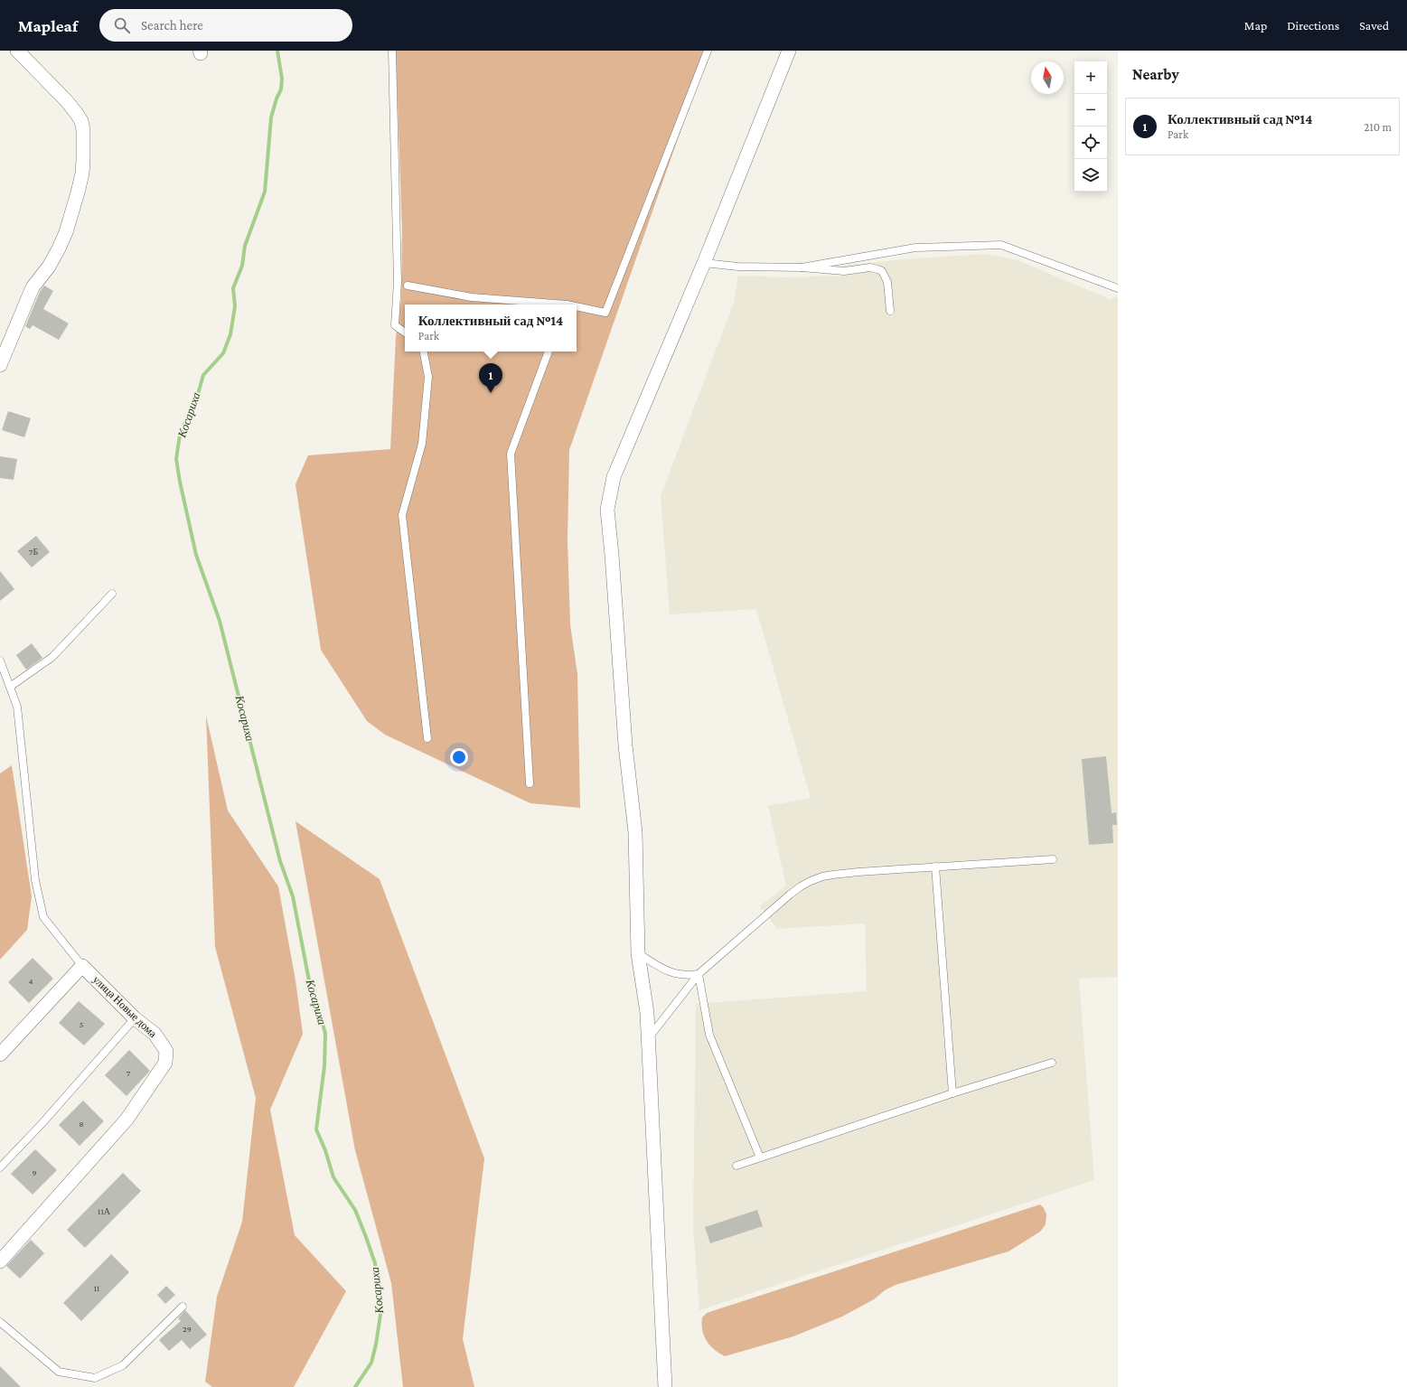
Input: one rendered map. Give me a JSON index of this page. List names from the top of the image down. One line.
{"streets":{"street":["улица Новые дома"]},"water":["Косариха"],"house_numbers":["7Б","4","5","7","8","9","11А","11","29"],"north":"top","page":{"header":"Mapleaf","search":"Search here","nav":["Map","Directions","Saved"],"heading":"Nearby","map_buttons":["+","−"],"list":[{"mark":"1","name":"Коллективный сад №14","note":"Park","value":"210 m"}],"popup":["Коллективный сад №14","Park"],"pins":"1"}}
